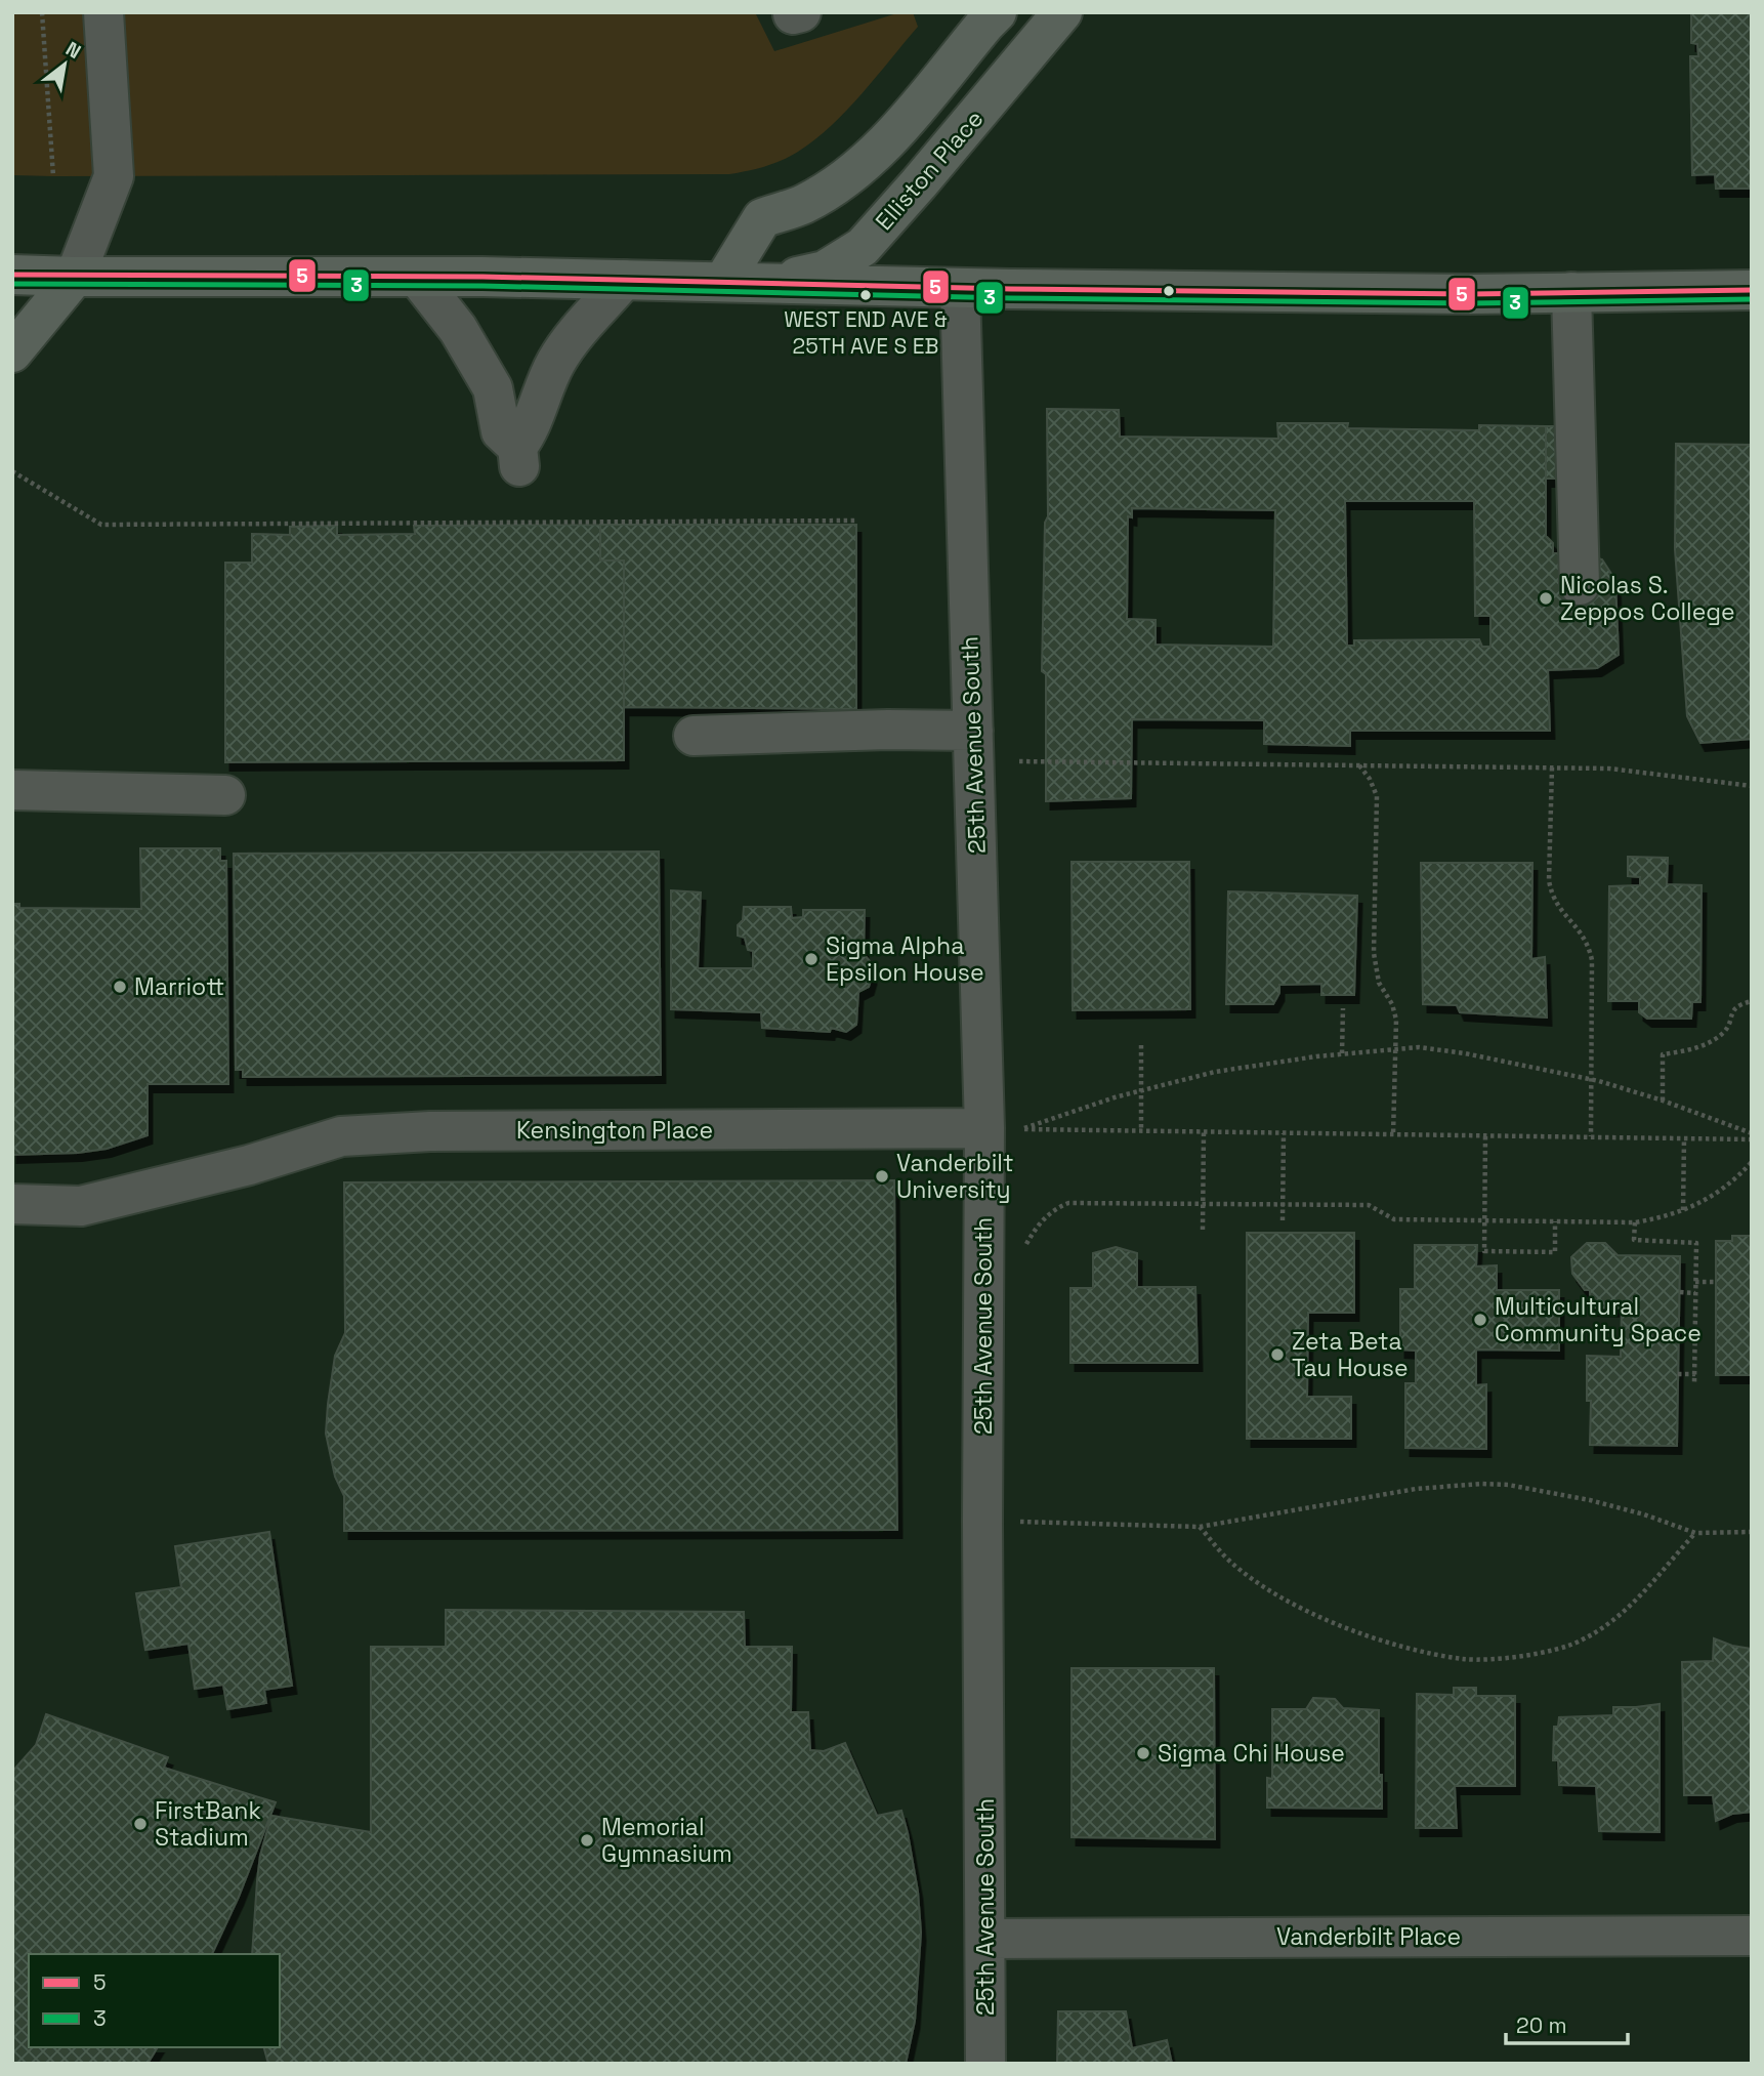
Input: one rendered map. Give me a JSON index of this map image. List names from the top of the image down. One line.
{"streets":{"main road":["Elliston Place"],"street":["25th Avenue South","Kensington Place","Vanderbilt Place"]},"crossings":[["25th Avenue South","Kensington Place"],["25th Avenue South","Vanderbilt Place"]],"places":["WEST END AVE & 25TH AVE S EB","Nicolas S. Zeppos College","Sigma Alpha Epsilon House","Marriott","Vanderbilt University","Multicultural Community Space","Zeta Beta Tau House","Sigma Chi House","FirstBank Stadium","Memorial Gymnasium"],"lines":["transit line 5","transit line 3"],"legend":["5","3"],"scale_bar":"20 m","north":"top right"}
